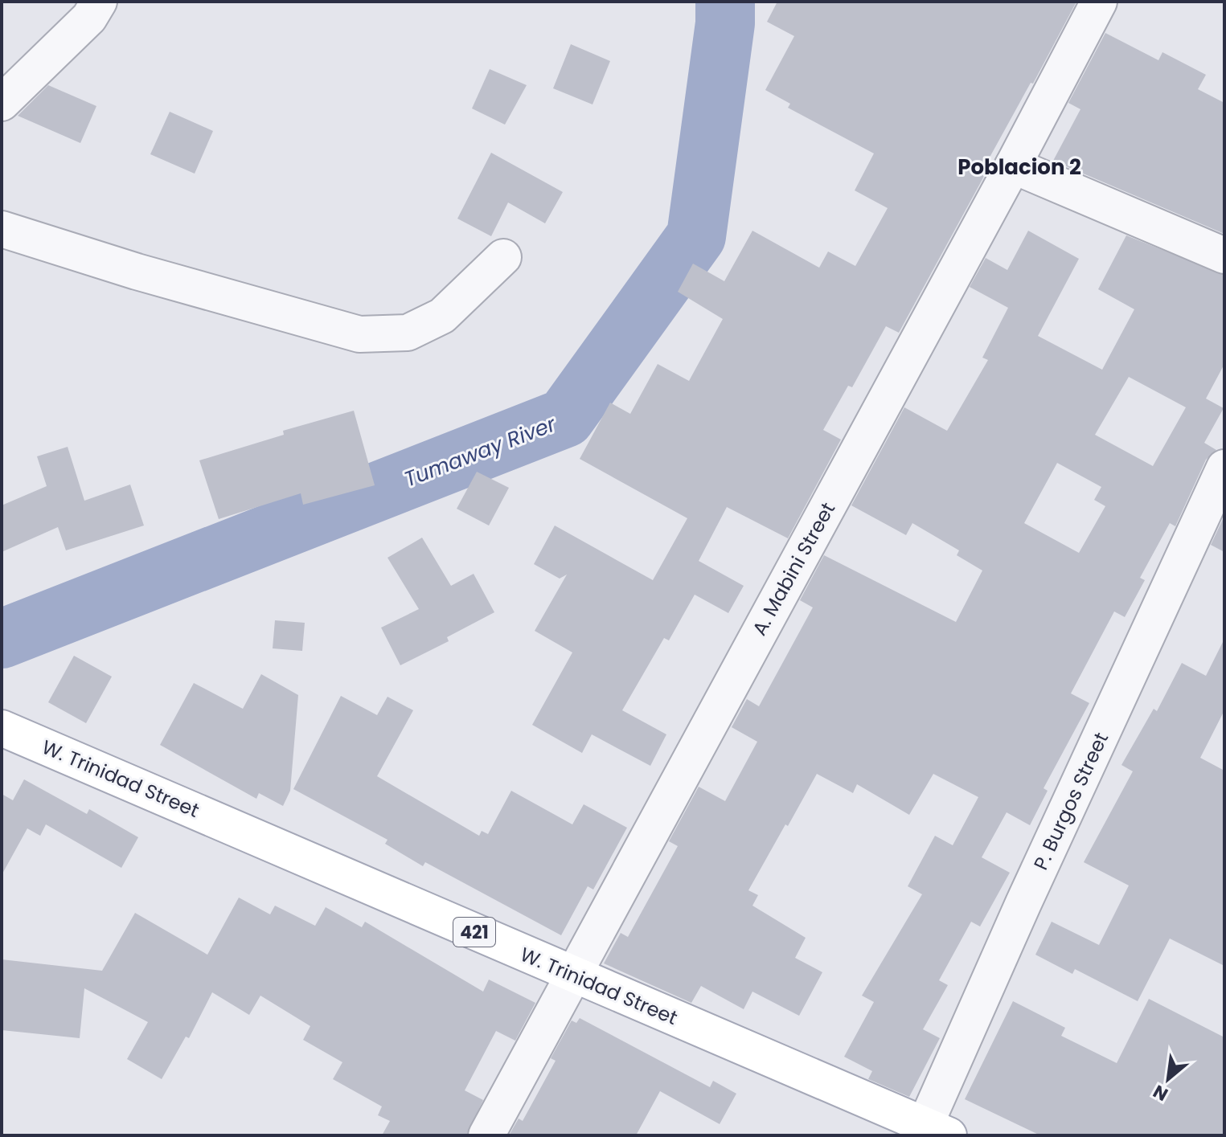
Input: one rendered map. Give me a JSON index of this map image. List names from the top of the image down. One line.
{"streets":{"main road":["W. Trinidad Street","421"],"street":["A. Mabini Street","P. Burgos Street"]},"crossings":[["A. Mabini Street","W. Trinidad Street"],["W. Trinidad Street","P. Burgos Street"]],"districts":["Poblacion 2"],"water":["Tumaway River"],"north":"bottom left"}
